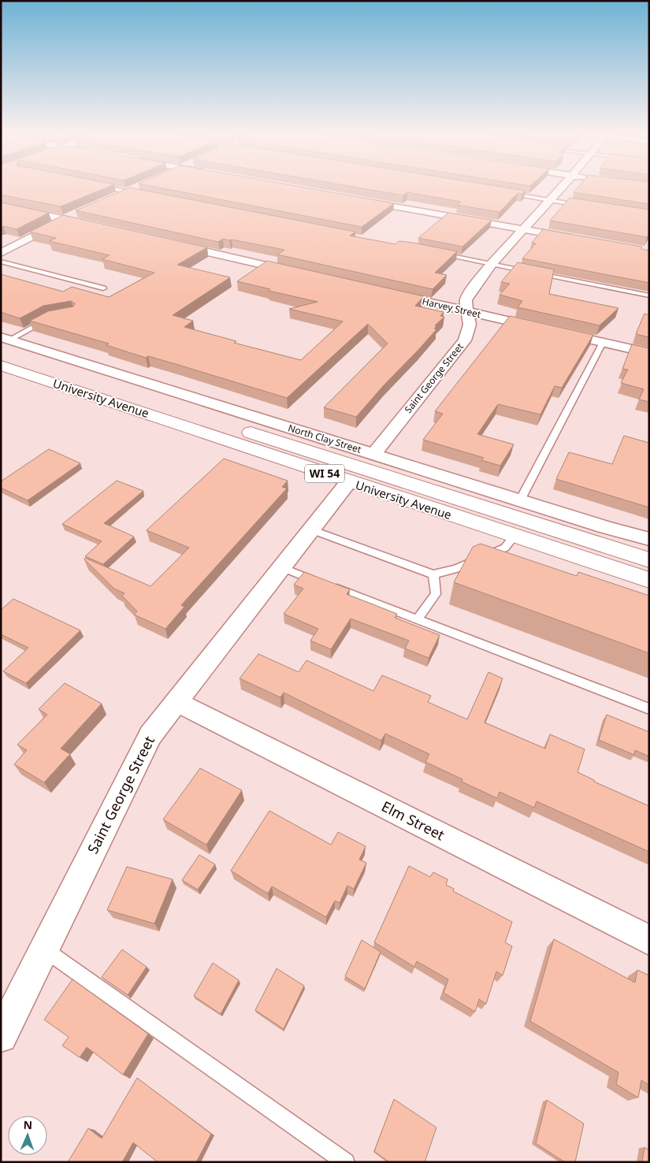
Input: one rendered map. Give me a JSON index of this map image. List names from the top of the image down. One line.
{"streets":{"main road":["University Avenue","WI 54"],"street":["Harvey Street","Saint George Street","North Clay Street","Elm Street"]},"crossings":[["Harvey Street","Saint George Street"],["Saint George Street","University Avenue"],["Saint George Street","North Clay Street"],["Saint George Street","Elm Street"],["University Avenue","North Clay Street"]],"north":"top"}
